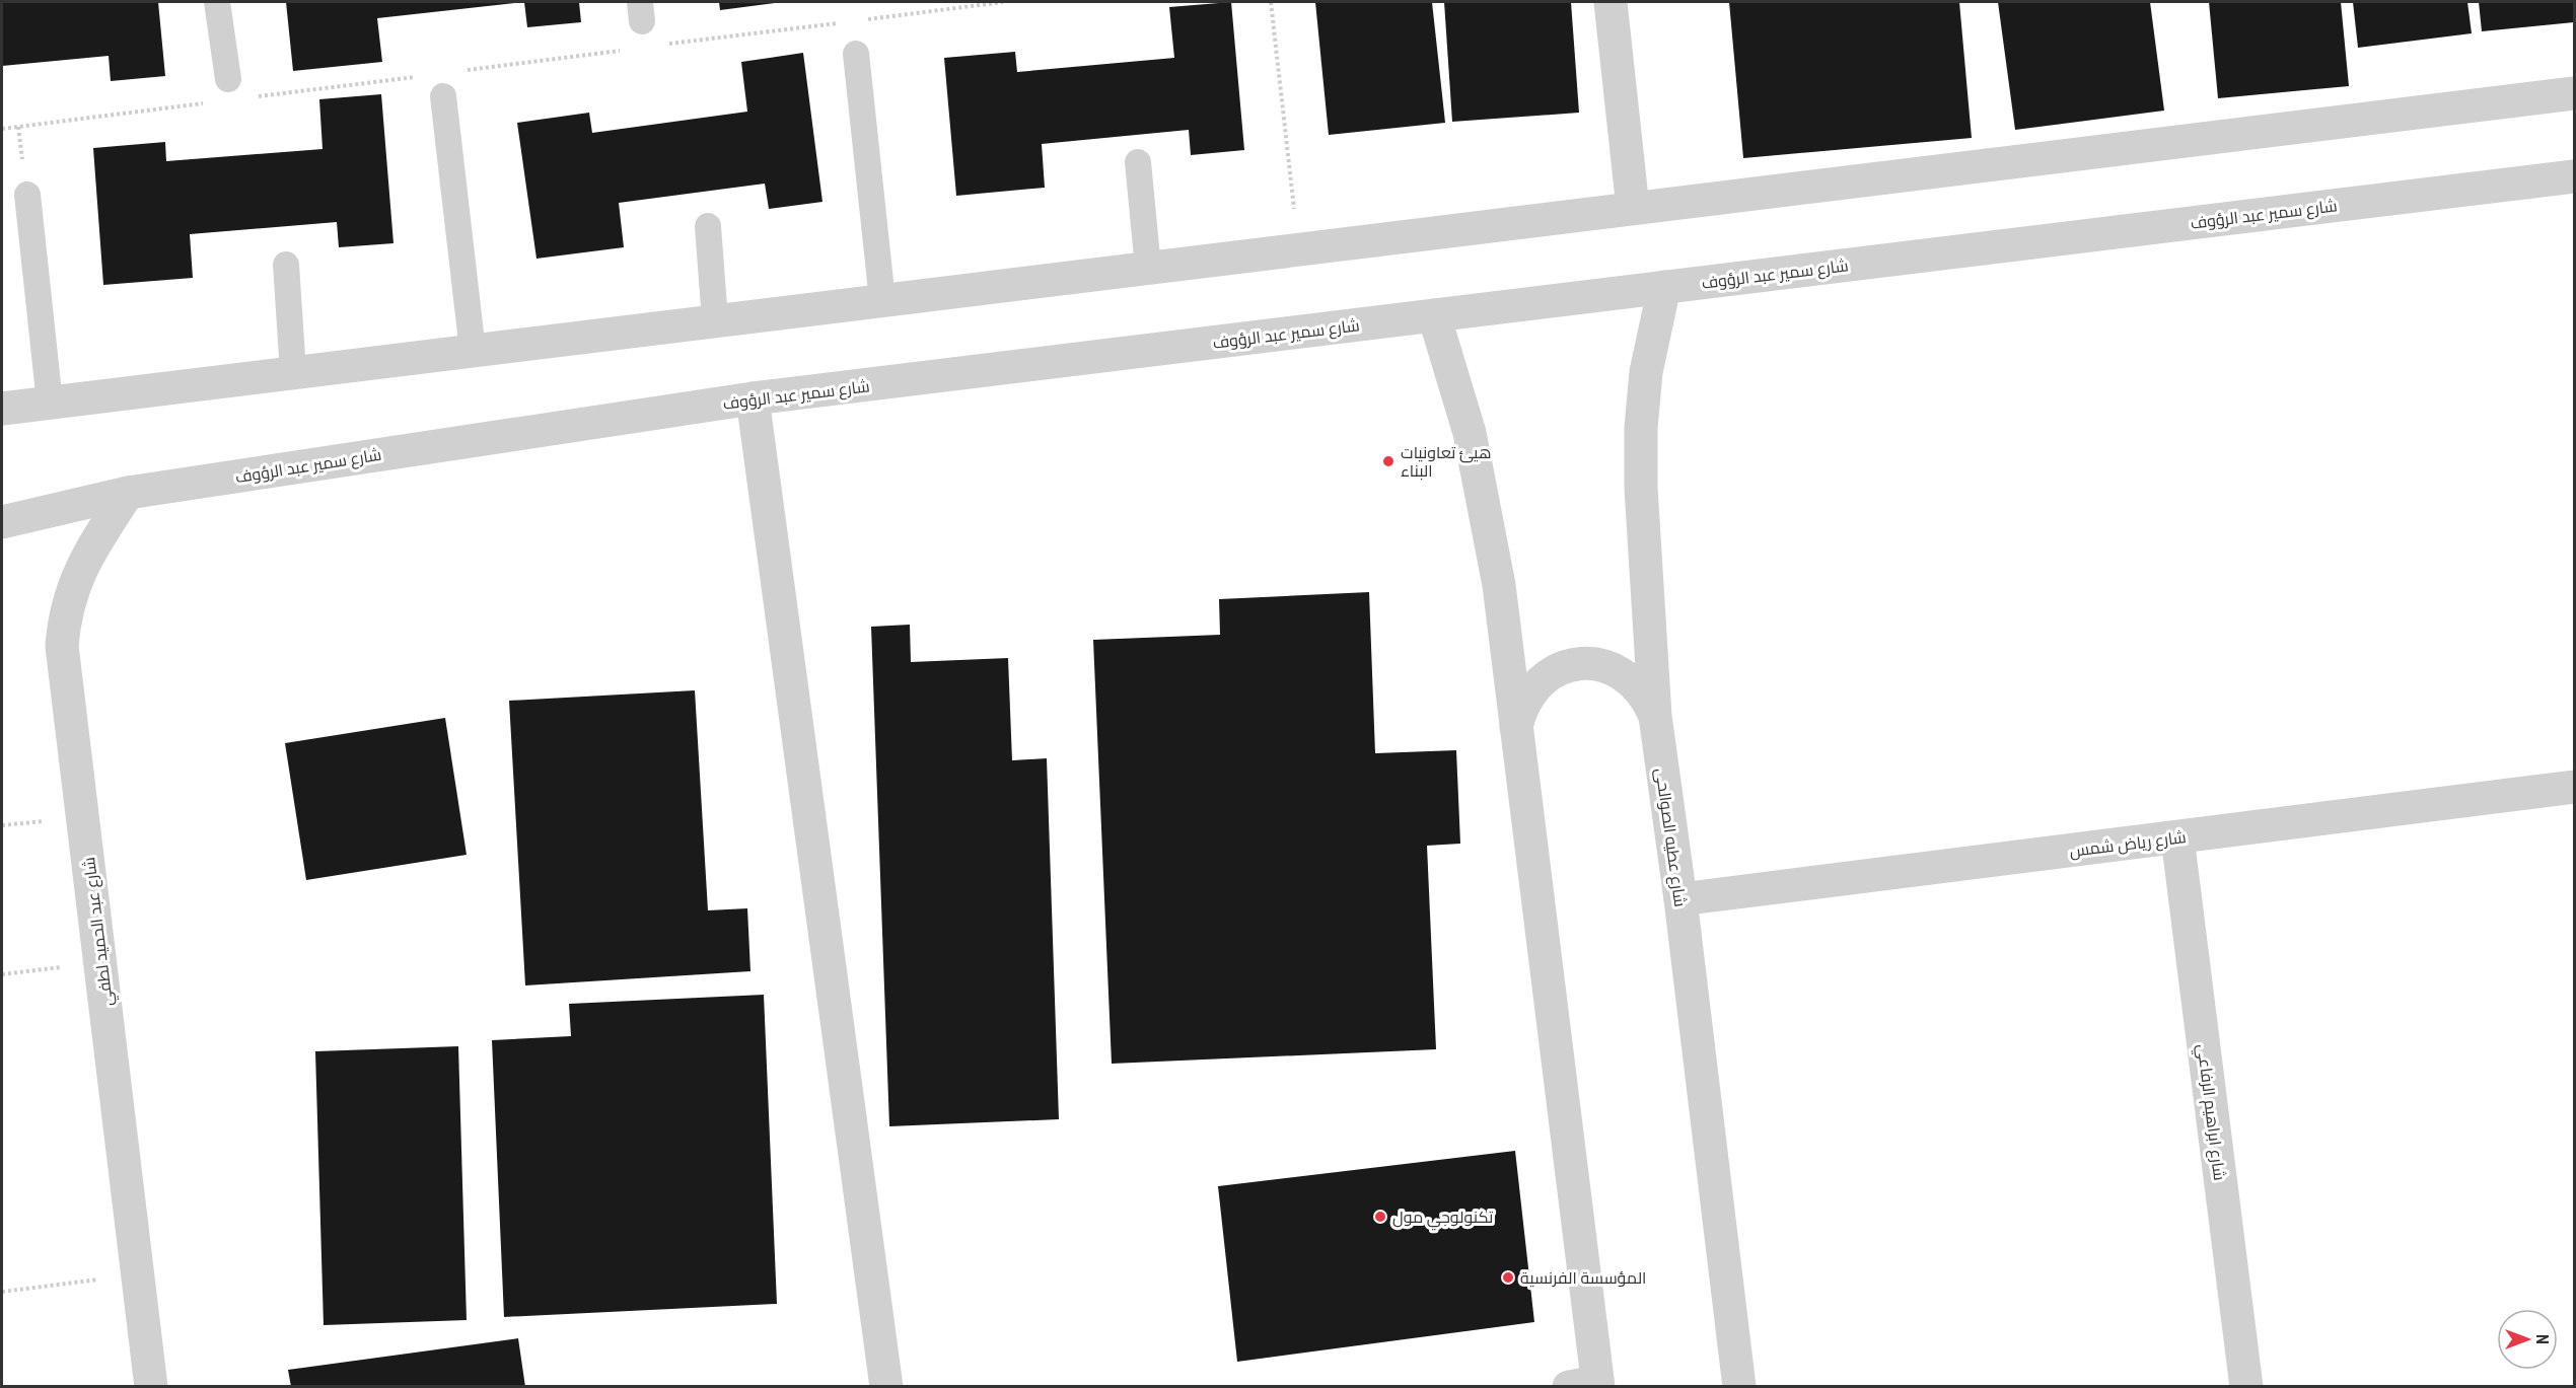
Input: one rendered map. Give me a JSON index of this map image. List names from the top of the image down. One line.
{"streets":{"street":["شارع سمير عبد الرؤوف","شارع عطيه الصوالحى","شارع رياض شمس","شارع عبد الحميد لطفي","شارع ابراهيم الرفاعي"]},"crossings":[["شارع سمير عبد الرؤوف","شارع عطيه الصوالحى"],["شارع سمير عبد الرؤوف","شارع عبد الحميد لطفي"],["شارع عطيه الصوالحى","شارع رياض شمس"],["شارع رياض شمس","شارع ابراهيم الرفاعي"]],"places":["هيئ تعاونيات البناء","تكنولوجي مول","المؤسسة الفرنسية"],"north":"right"}
